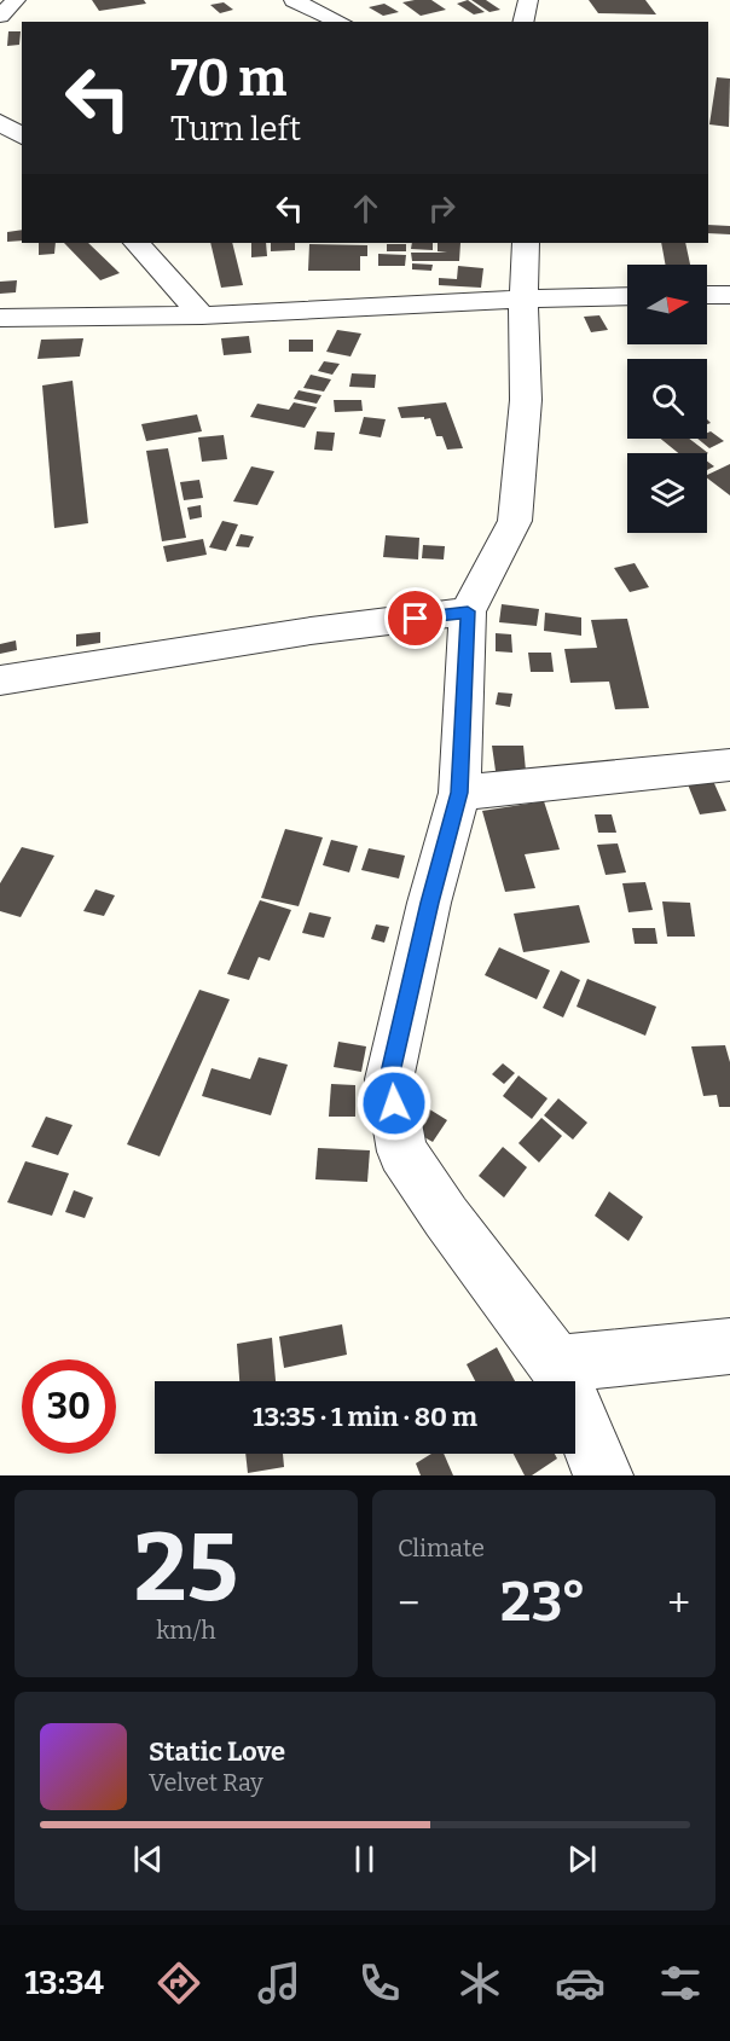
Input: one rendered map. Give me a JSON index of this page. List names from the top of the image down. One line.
{"north":"right","page":{"turn":["70 m","Turn left"],"limit":"30","trip":"13:35 · 1 min · 80 m","tile":[["25","km/h"],"Climate"],"heat":["−","23°","+"],"song":["Static Love","Velvet Ray"],"tabs":"13:34"}}
